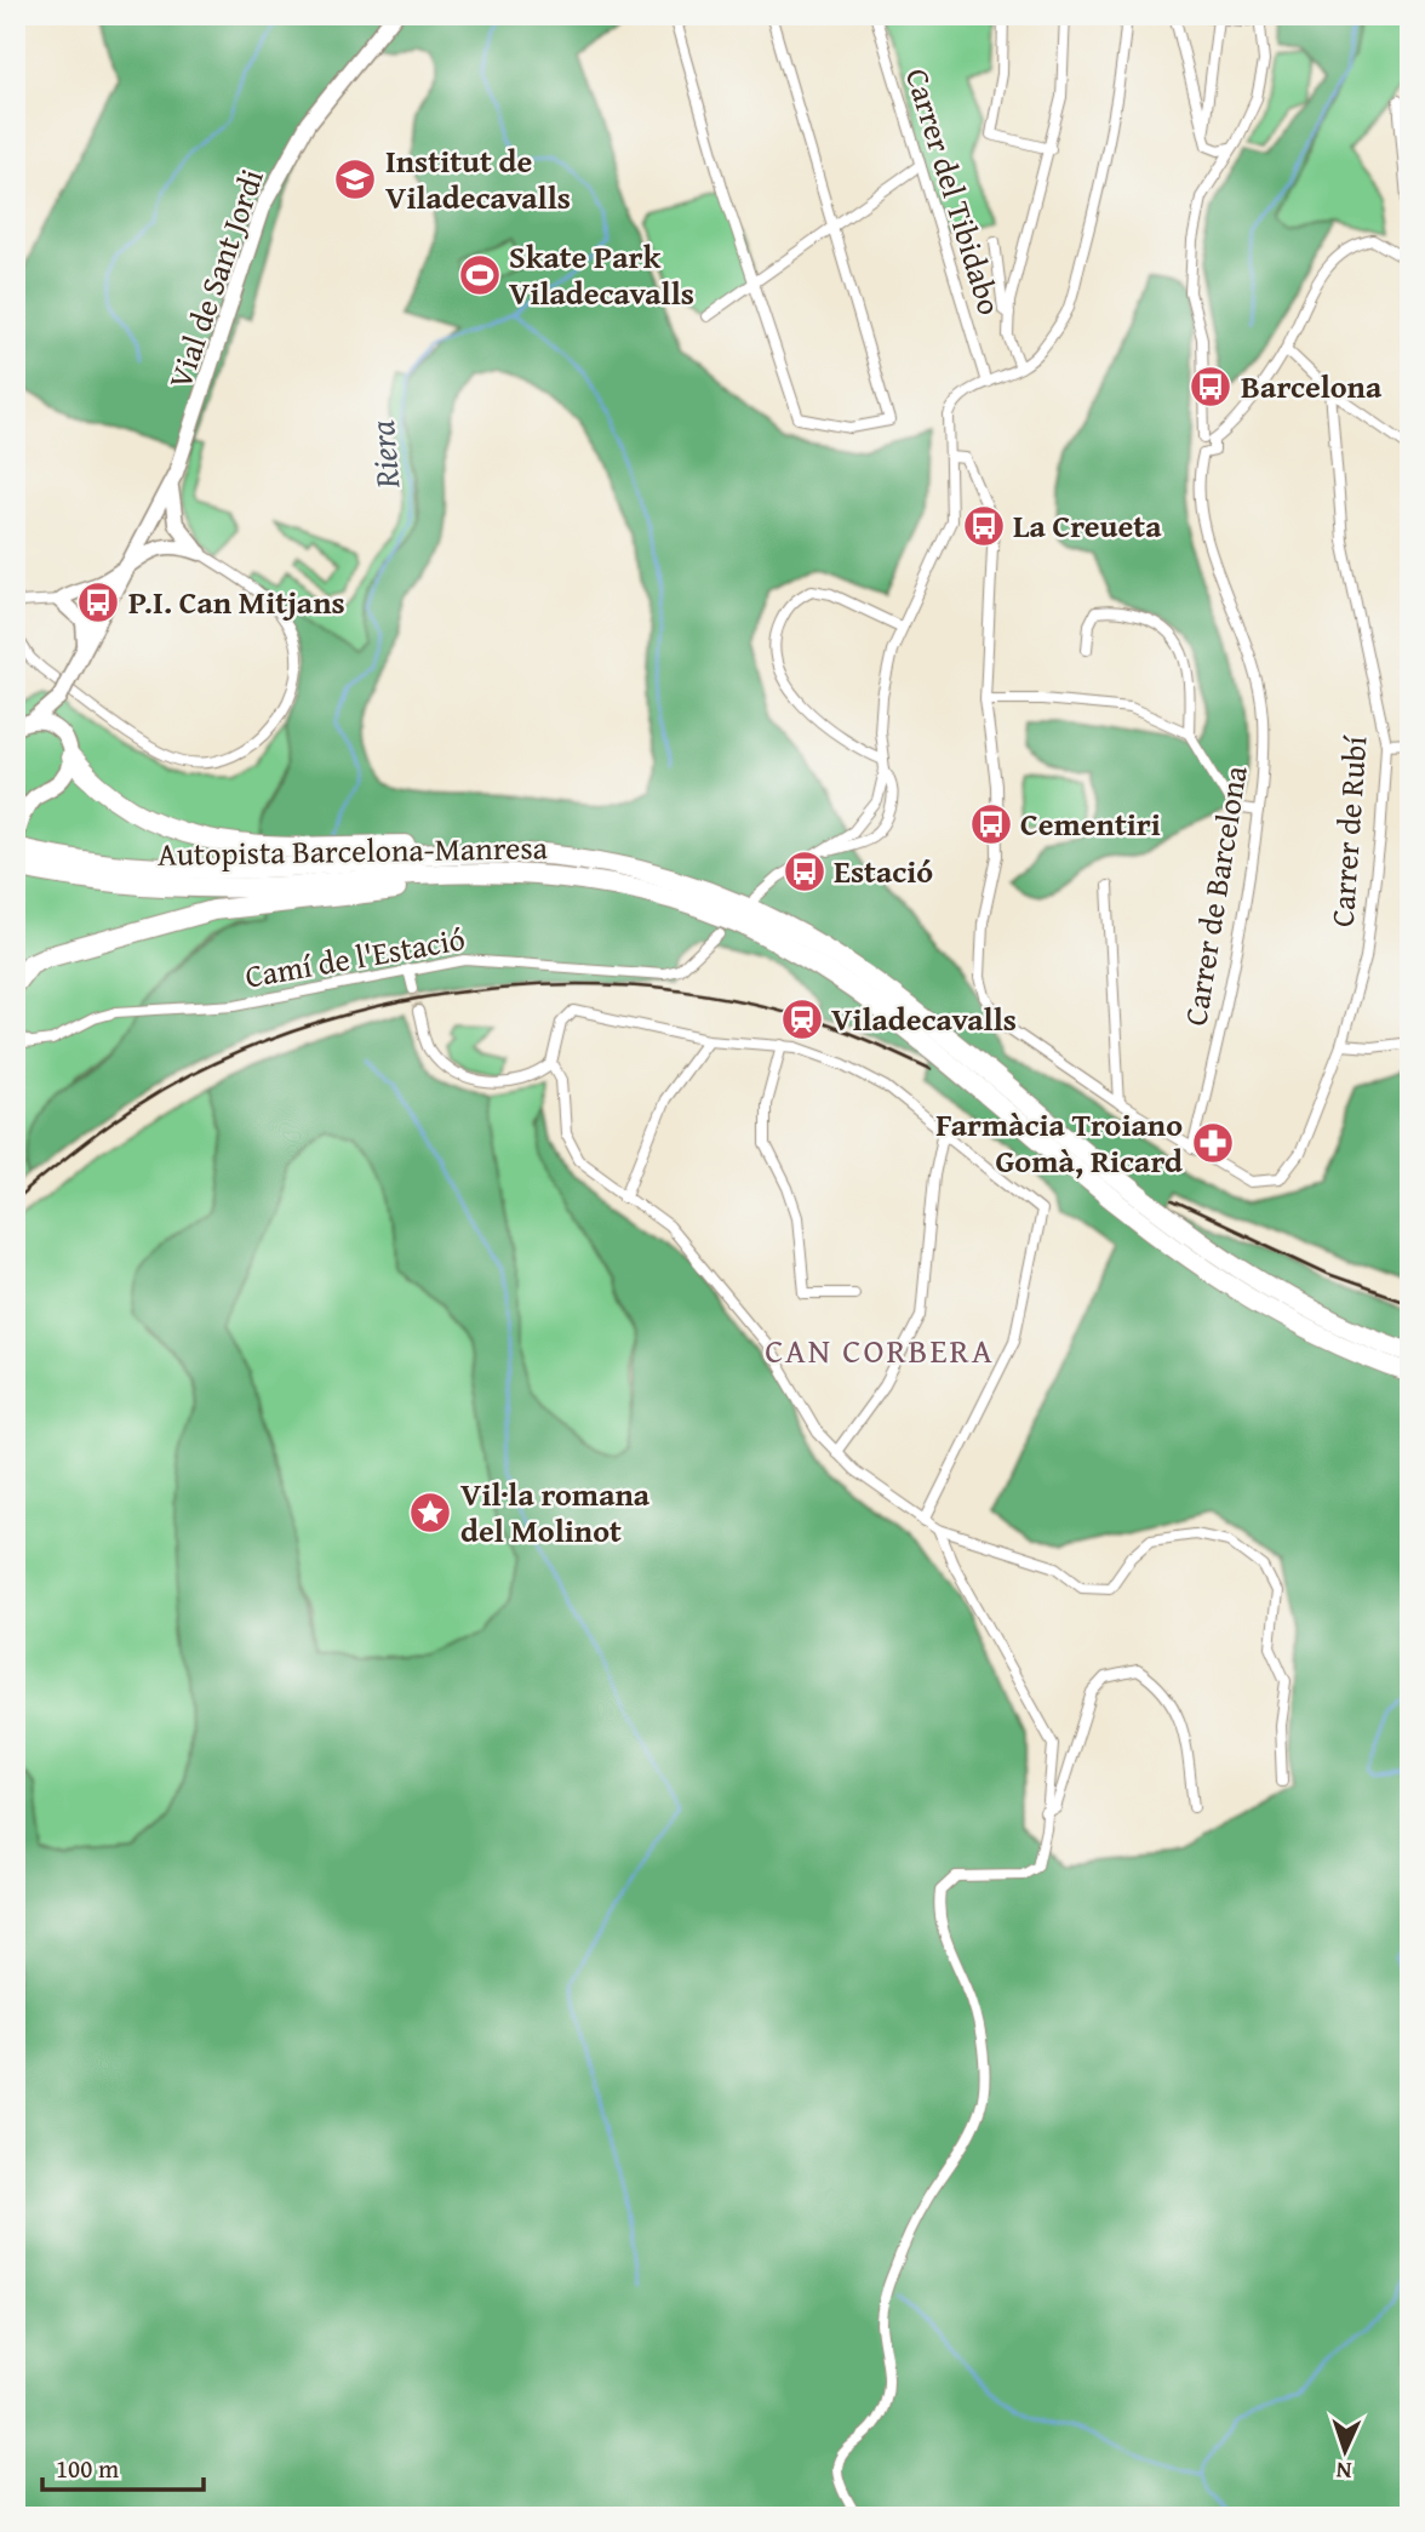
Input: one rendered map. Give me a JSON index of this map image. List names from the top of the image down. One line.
{"streets":{"highway":["Autopista Barcelona-Manresa"],"street":["Carrer del Tibidabo","Vial de Sant Jordi","Carrer de Rubí","Carrer de Barcelona","Camí de l'Estació"]},"crossings":[["Carrer de Rubí","Carrer de Barcelona"]],"districts":["CAN CORBERA"],"water":["Riera"],"places":{"school or university":["Institut de Viladecavalls"],"sports":["Skate Park Viladecavalls"],"bus stop":["Barcelona","La Creueta","P.I. Can Mitjans","Cementiri","Estació"],"station":["Viladecavalls"],"pharmacy":["Farmàcia Troiano Gomà, Ricard"],"place":["Vil·la romana del Molinot"]},"scale_bar":"100 m","north":"bottom"}
